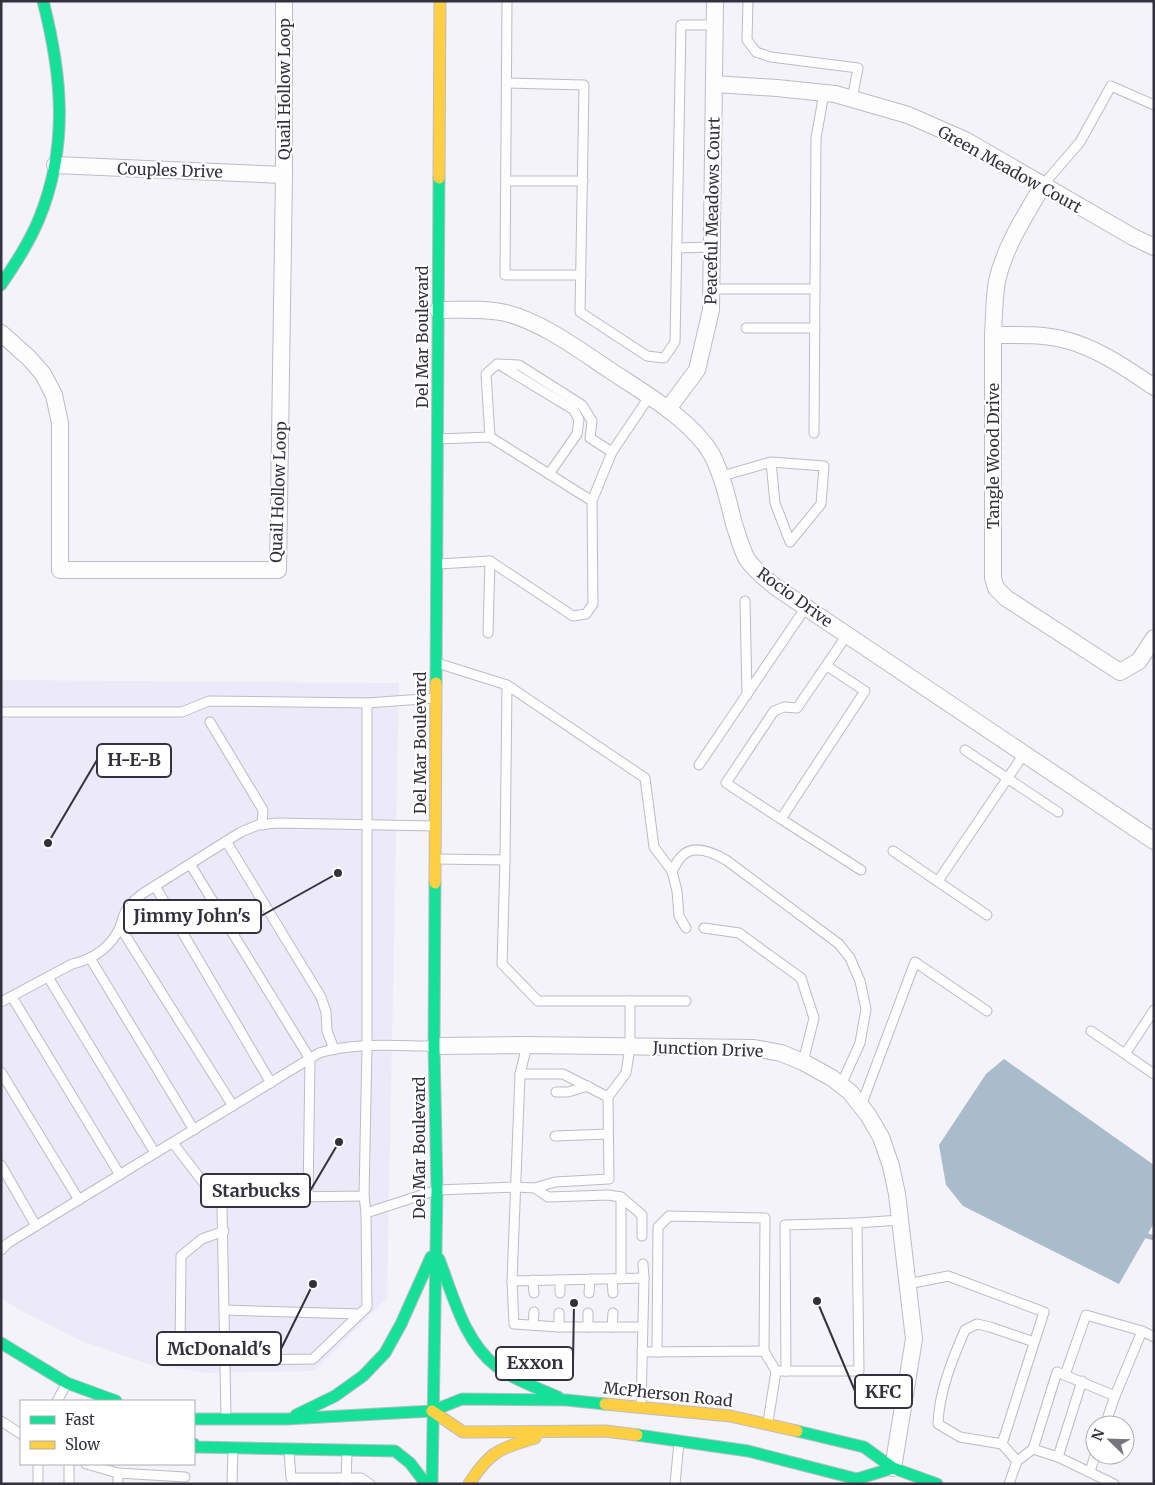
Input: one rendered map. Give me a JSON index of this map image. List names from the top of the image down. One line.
{"streets":{"main road":["Del Mar Boulevard","McPherson Road"],"street":["Quail Hollow Loop","Green Meadow Court","Couples Drive","Peaceful Meadows Court","Tangle Wood Drive","Rocio Drive","Junction Drive"]},"crossings":[["Quail Hollow Loop","Couples Drive"],["Green Meadow Court","Peaceful Meadows Court"],["Green Meadow Court","Tangle Wood Drive"],["Peaceful Meadows Court","Rocio Drive"],["Del Mar Boulevard","Rocio Drive"],["Del Mar Boulevard","Junction Drive"],["Del Mar Boulevard","McPherson Road"],["Junction Drive","McPherson Road"]],"places":["H-E-B","Jimmy John's","Starbucks","McDonald's","KFC","Exxon"],"legend":["Fast","Slow"],"north":"top left"}
